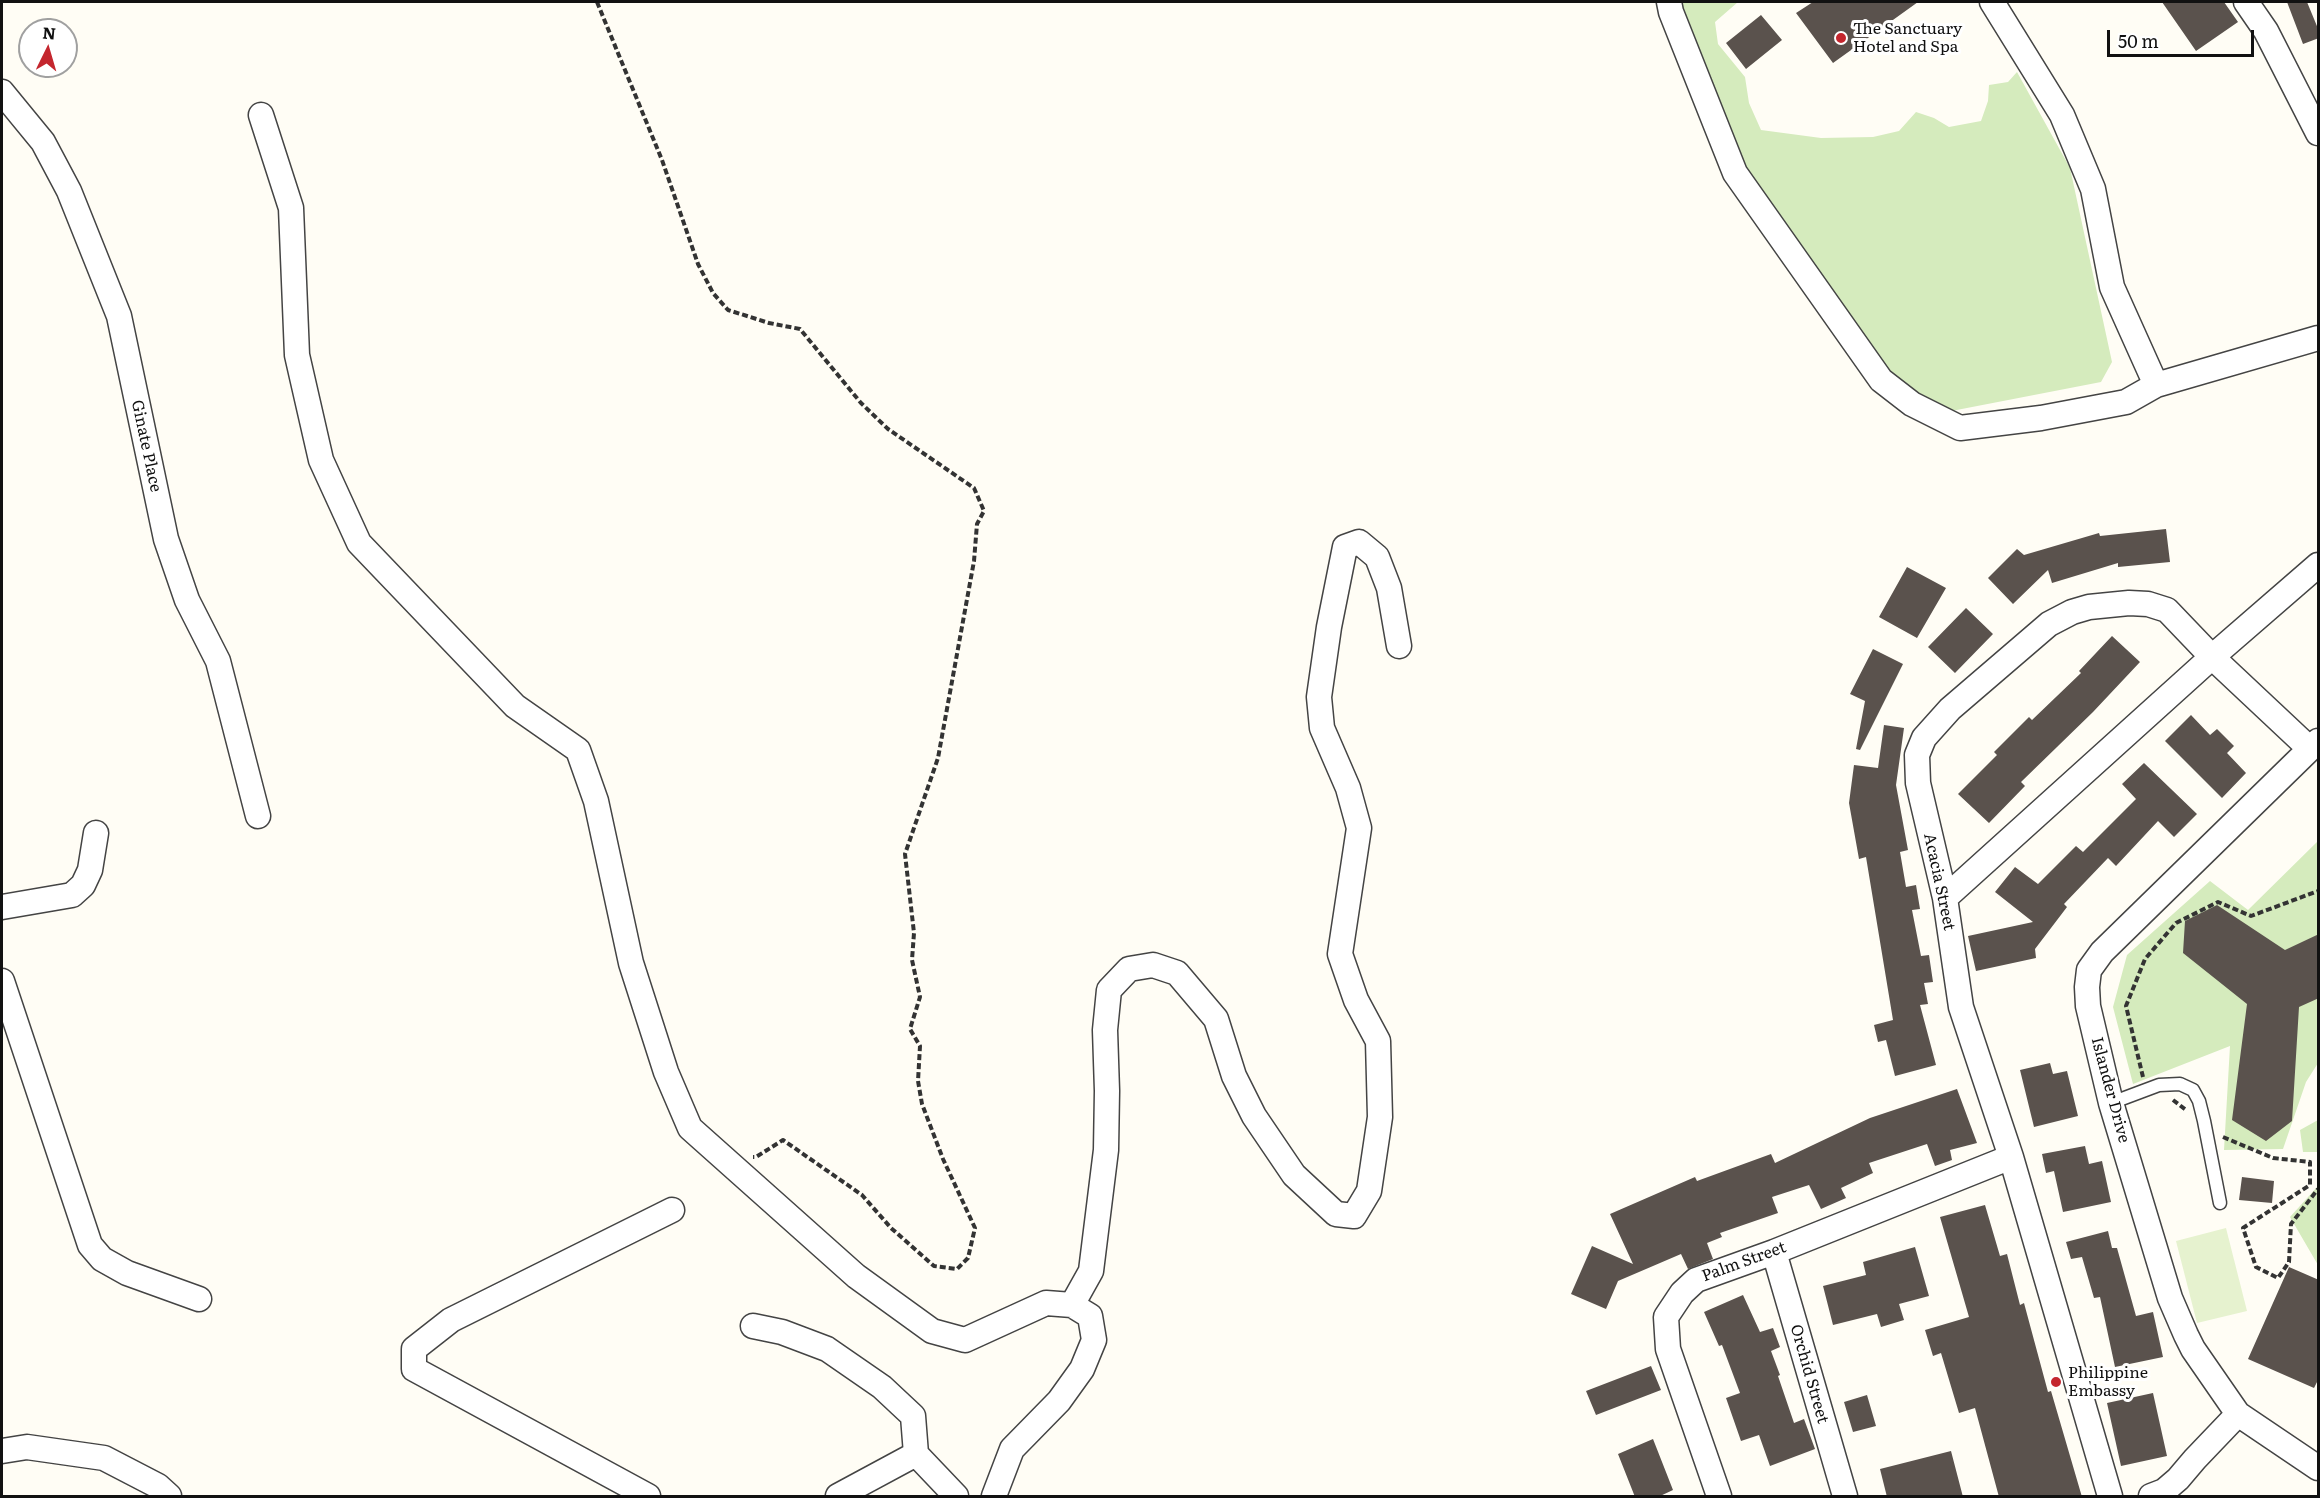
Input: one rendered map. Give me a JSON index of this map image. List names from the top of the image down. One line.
{"streets":{"street":["Ginate Place","Acacia Street","Islander Drive","Palm Street","Orchid Street"]},"crossings":[["Acacia Street","Islander Drive"],["Acacia Street","Palm Street"],["Palm Street","Orchid Street"]],"places":["The Sanctuary Hotel and Spa","Philippine Embassy"],"scale_bar":"50 m","north":"top"}
